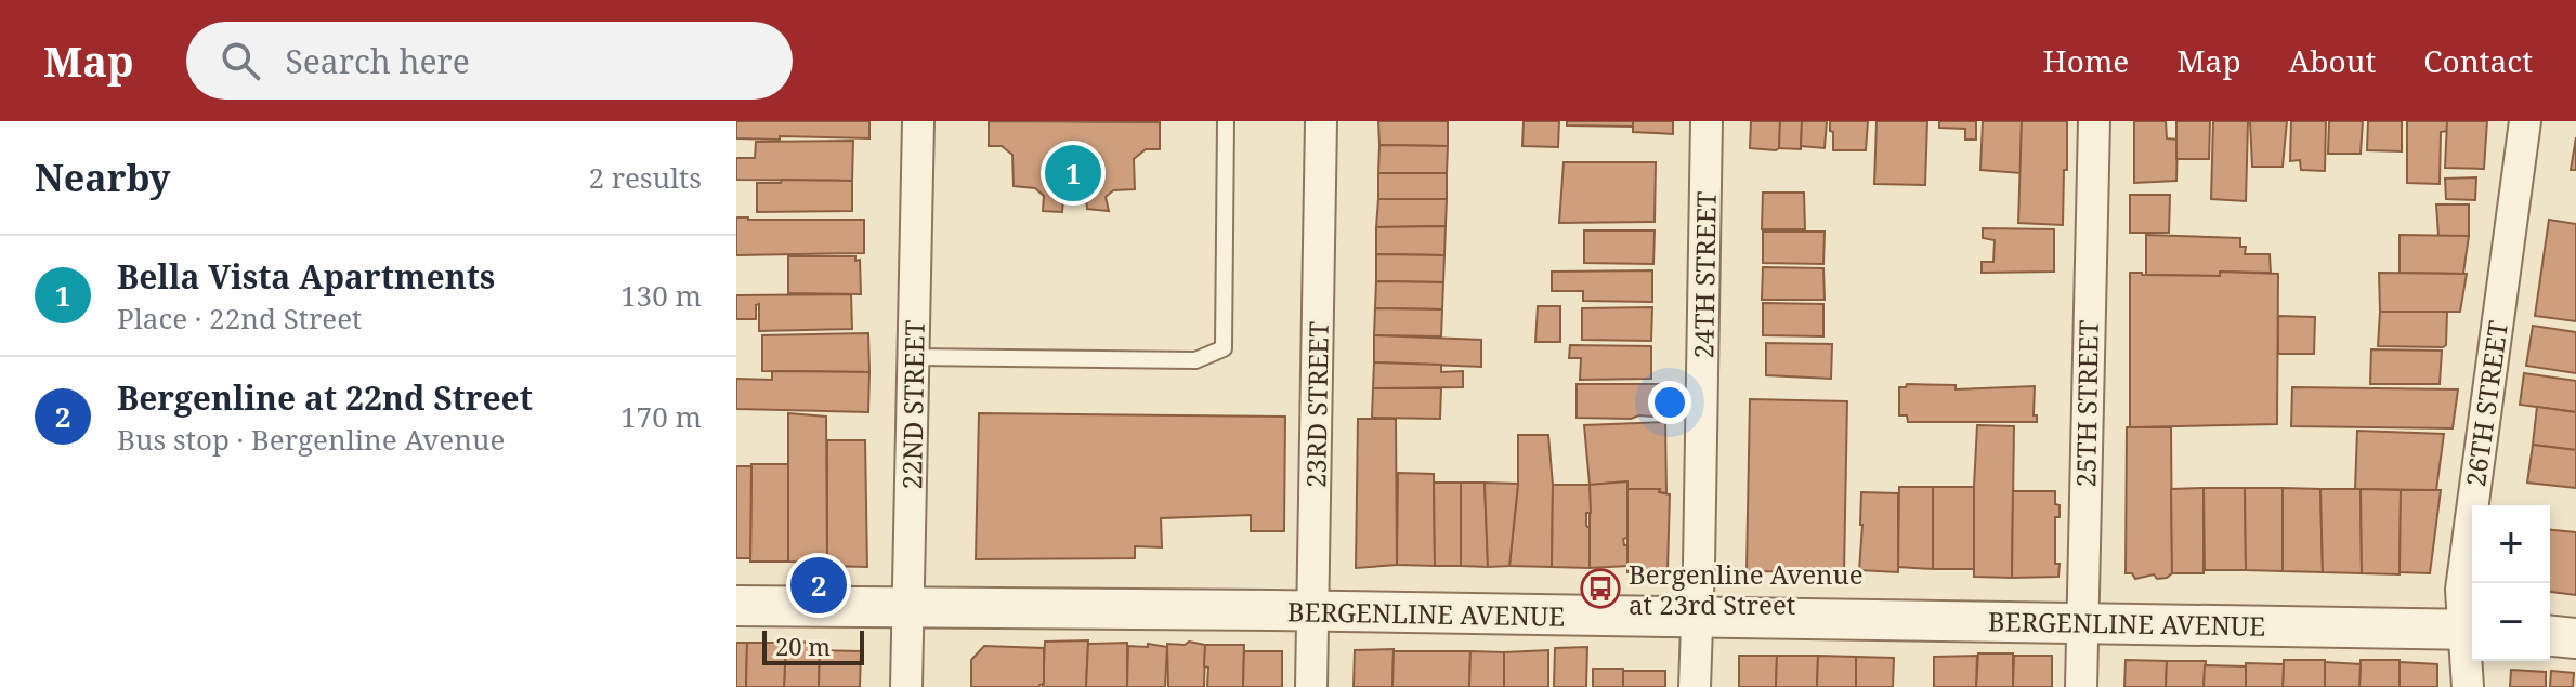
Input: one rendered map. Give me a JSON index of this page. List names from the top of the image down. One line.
{"streets":{"street":["24TH STREET","25TH STREET","26TH STREET","22ND STREET","23RD STREET","BERGENLINE AVENUE"]},"crossings":[["24TH STREET","BERGENLINE AVENUE"],["25TH STREET","BERGENLINE AVENUE"],["26TH STREET","BERGENLINE AVENUE"],["22ND STREET","BERGENLINE AVENUE"],["23RD STREET","BERGENLINE AVENUE"]],"places":{"bus stop":["Bergenline Avenue at 23rd Street"]},"scale_bar":"20 m","page":{"header":"Map","search":"Search here","nav":["Home","Map","About","Contact"],"heading":["Nearby","2 results"],"pins":["1","2"],"list":[{"mark":"1","name":"Bella Vista Apartments","note":"Place · 22nd Street","value":"130 m"},{"mark":"2","name":"Bergenline at 22nd Street","note":"Bus stop · Bergenline Avenue","value":"170 m"}],"map_buttons":["+","−"],"scale":"20 m"}}
